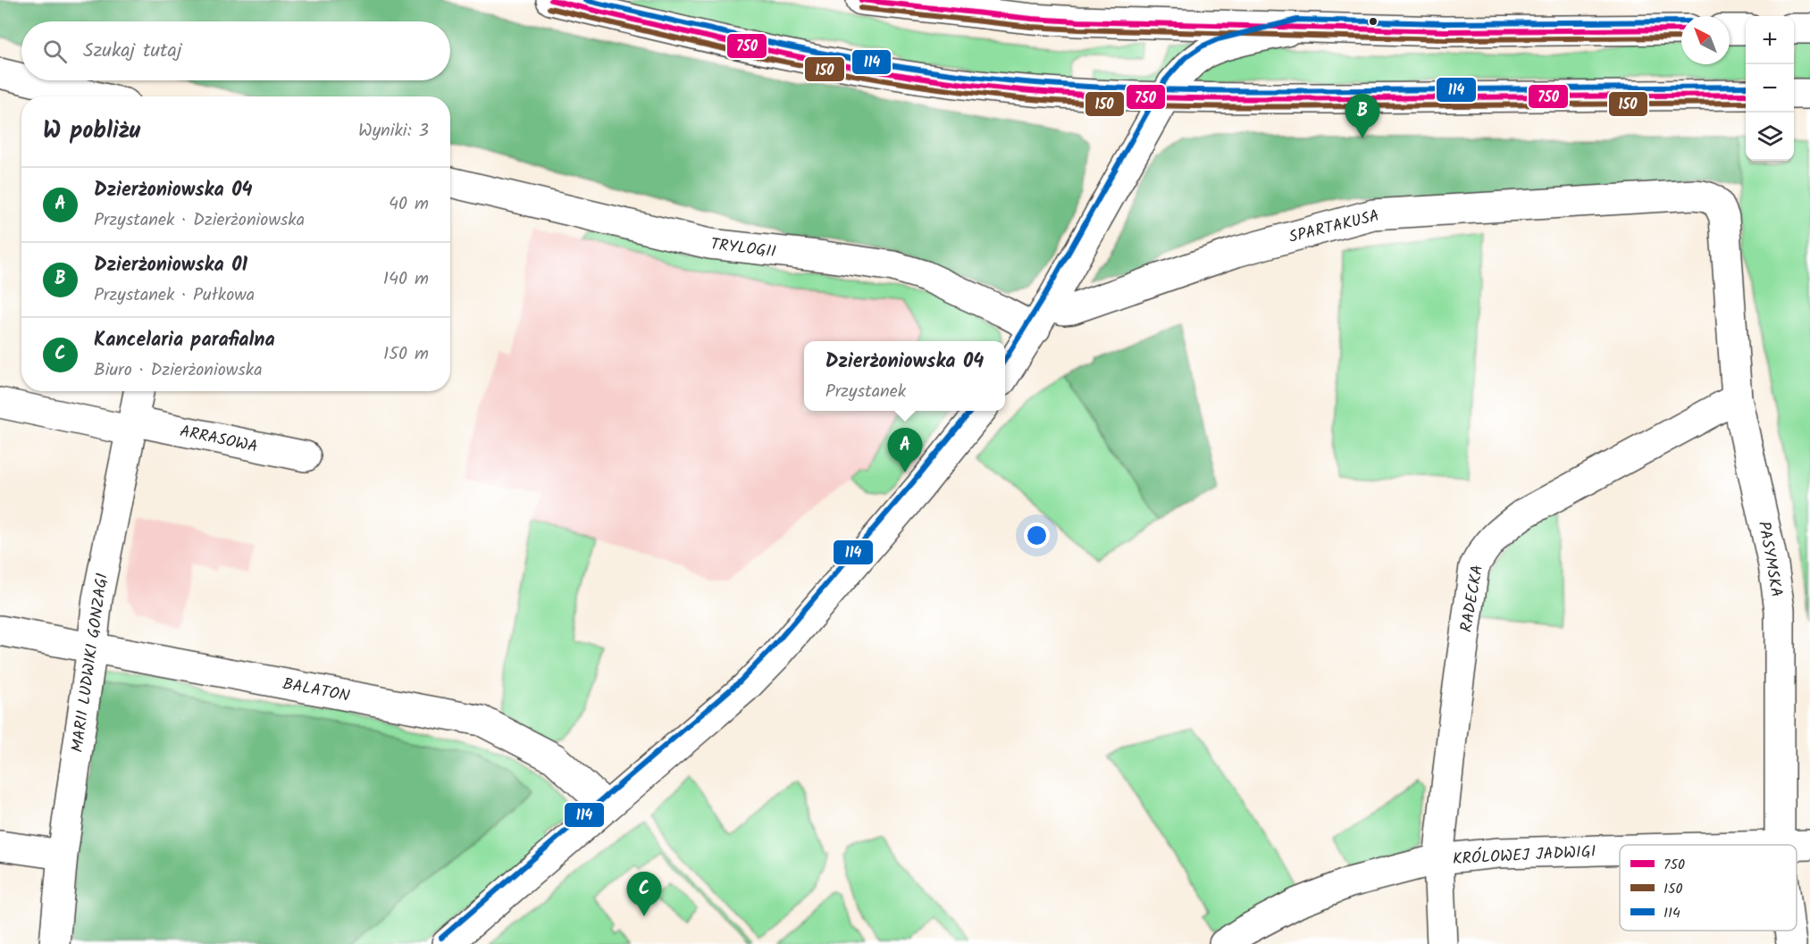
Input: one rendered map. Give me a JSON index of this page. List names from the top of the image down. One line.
{"streets":{"main road":["SPARTAKUSA","TRYLOGII","ARRASOWA","PASYMSKA","RADECKA","MARII LUDWIKI GONZAGI","BALATON","KRÓLOWEJ JADWIGI"]},"crossings":[["SPARTAKUSA","PASYMSKA"],["ARRASOWA","MARII LUDWIKI GONZAGI"],["PASYMSKA","RADECKA"],["RADECKA","KRÓLOWEJ JADWIGI"],["MARII LUDWIKI GONZAGI","BALATON"]],"lines":["transit line 750","transit line 114","transit line 150"],"legend":["750","150","114"],"north":"top left","page":{"map_buttons":["+","−"],"search":"Szukaj tutaj","pins":["B","A","C"],"heading":["W pobliżu","Wyniki: 3"],"list":[{"mark":"A","name":"Dzierżoniowska 04","note":"Przystanek · Dzierżoniowska","value":"40 m"},{"mark":"B","name":"Dzierżoniowska 01","note":"Przystanek · Pułkowa","value":"140 m"},{"mark":"C","name":"Kancelaria parafialna","note":"Biuro · Dzierżoniowska","value":"150 m"}],"popup":["Dzierżoniowska 04","Przystanek"]}}
